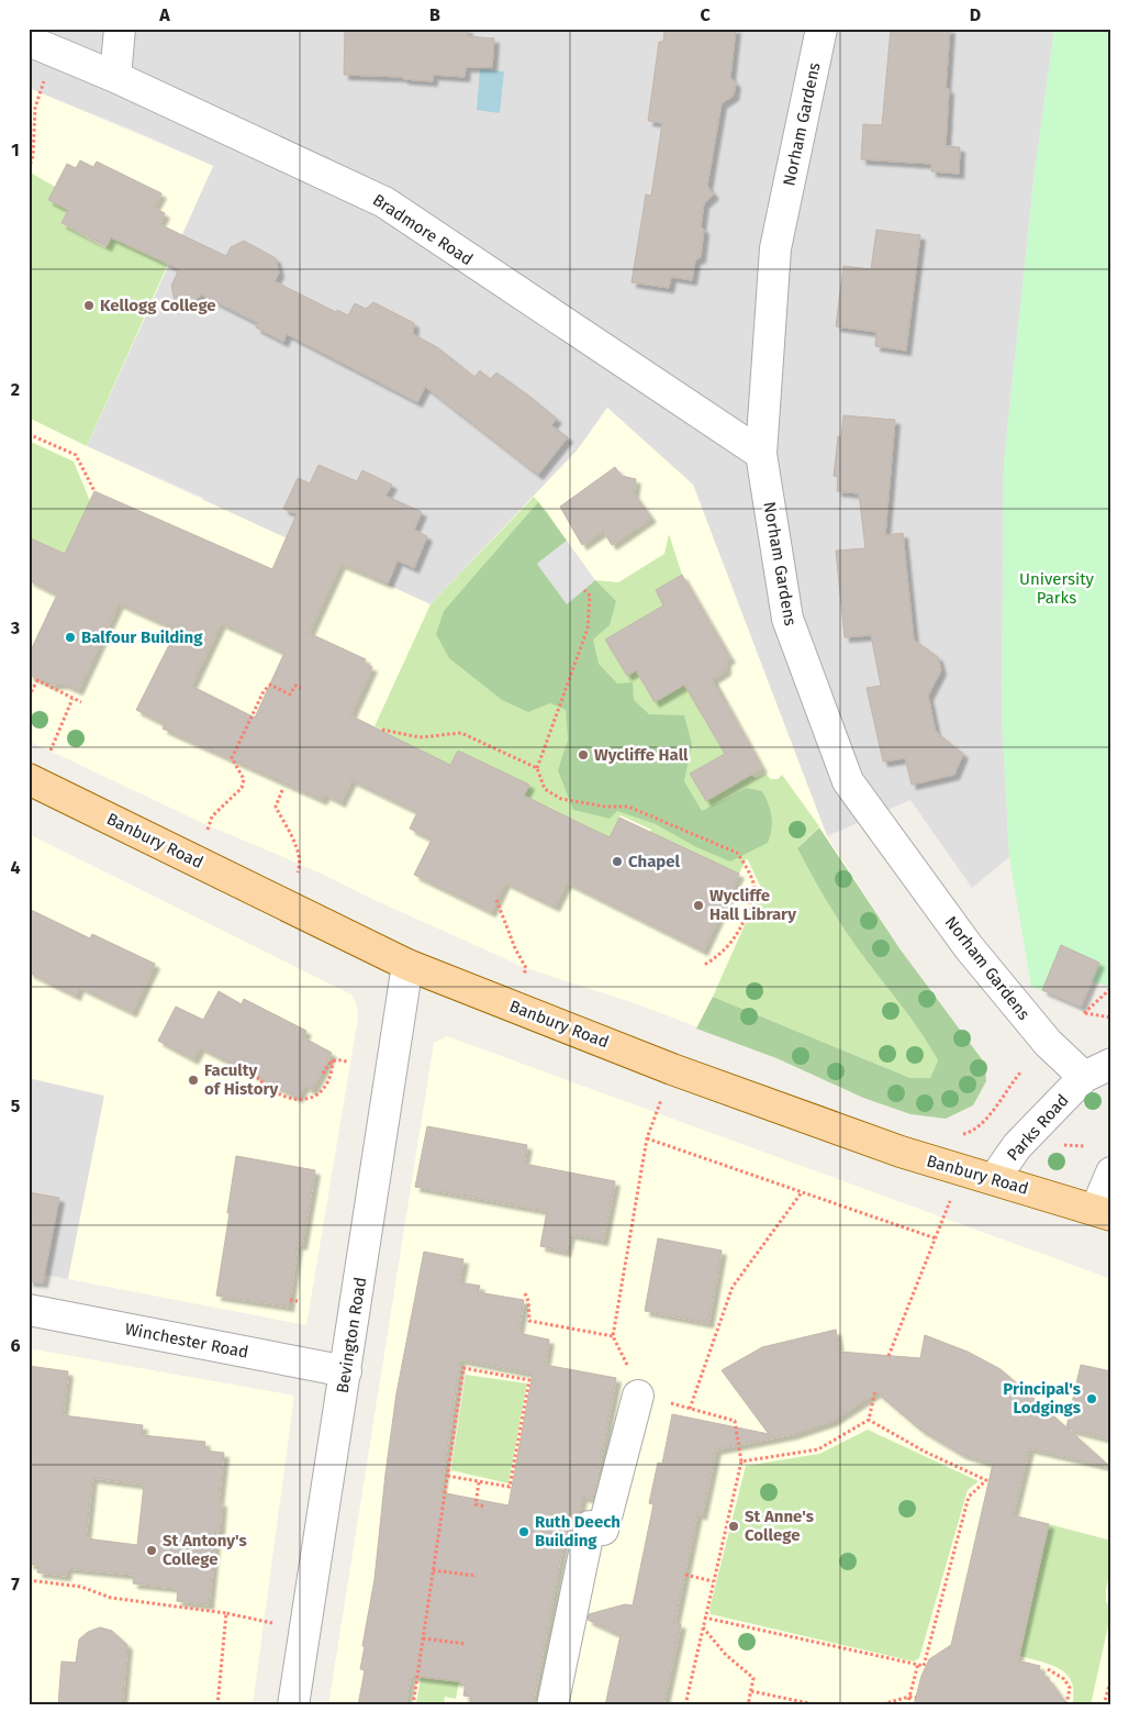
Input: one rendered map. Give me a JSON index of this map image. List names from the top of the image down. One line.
{"streets":{"main road":["Banbury Road"],"street":["Norham Gardens","Bradmore Road","Parks Road","Bevington Road","Winchester Road"]},"crossings":[["Norham Gardens","Bradmore Road"],["Norham Gardens","Parks Road"],["Banbury Road","Parks Road"],["Banbury Road","Bevington Road"],["Bevington Road","Winchester Road"]],"parks":["University Parks"],"places":["Kellogg College","Balfour Building","Wycliffe Hall","Chapel","Wycliffe Hall Library","Faculty of History","Principal's Lodgings","St Anne's College","Ruth Deech Building","St Antony's College"],"grid":{"columns":["A","B","C","D"],"rows":["1","2","3","4","5","6","7"]}}
